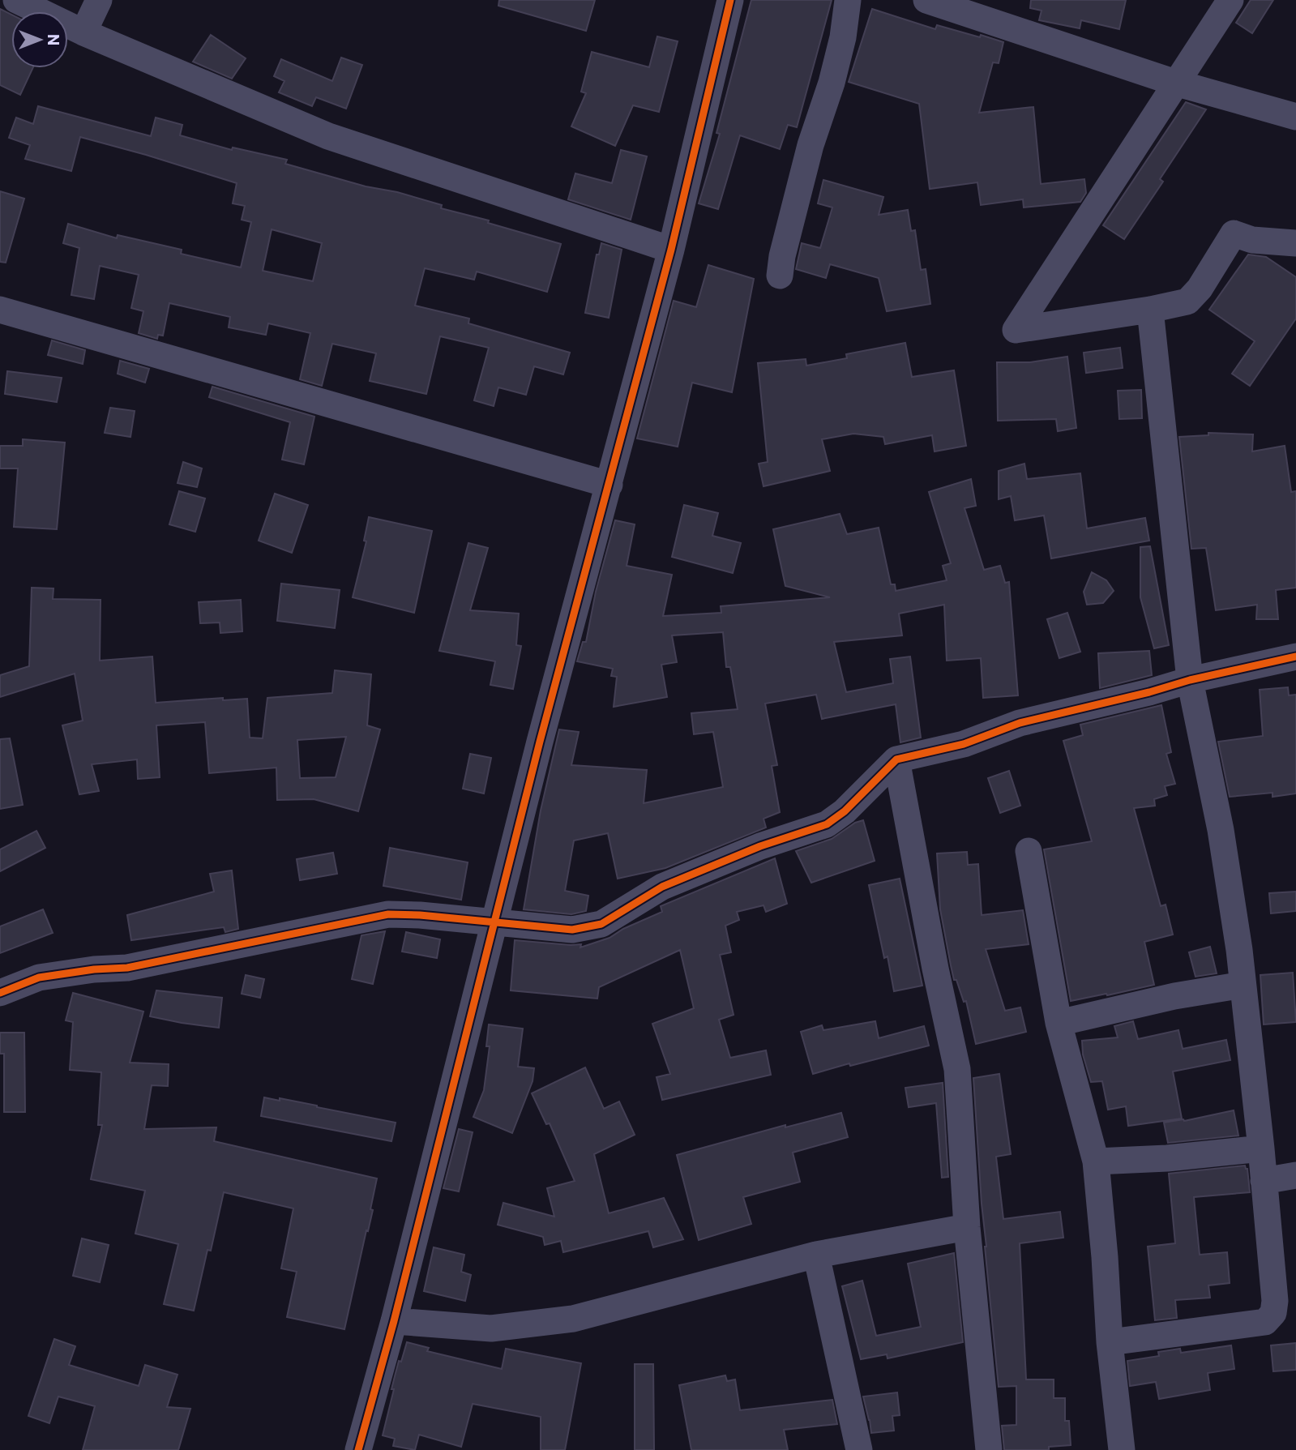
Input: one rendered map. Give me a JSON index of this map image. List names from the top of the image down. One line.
{"north":"right"}
